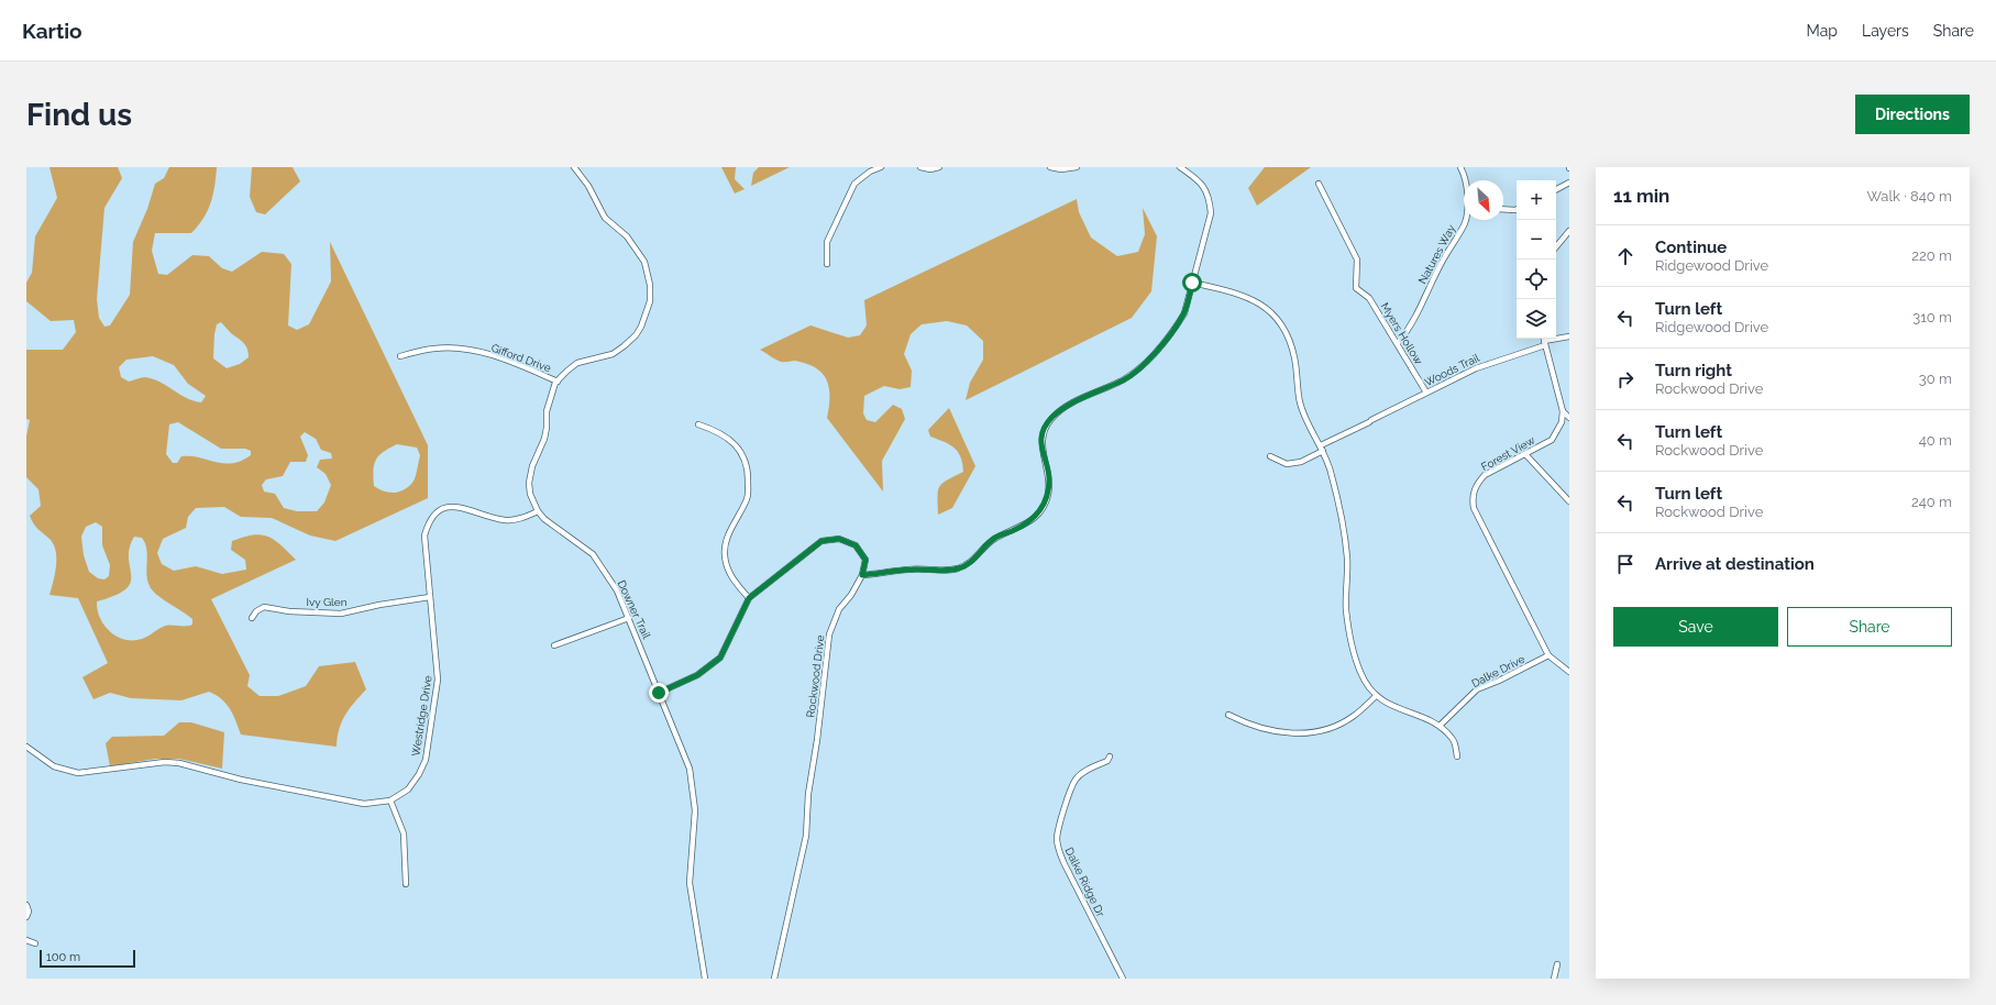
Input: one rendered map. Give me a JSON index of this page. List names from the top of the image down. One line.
{"streets":{"street":["Natures Way","Myers Hollow","Gifford Drive","Woods Trail","Forest View","Ivy Glen","Downer Trail","Dalke Drive","Rockwood Drive","Westridge Drive","Dalke Ridge Dr"]},"crossings":[["Natures Way","Myers Hollow"],["Myers Hollow","Woods Trail"],["Gifford Drive","Downer Trail"],["Woods Trail","Forest View"],["Forest View","Dalke Drive"],["Ivy Glen","Westridge Drive"],["Downer Trail","Rockwood Drive"],["Downer Trail","Westridge Drive"]],"scale_bar":"100 m","north":"bottom right","page":{"header":"Kartio","nav":["Map","Layers","Share"],"buttons":["Directions",["Save","Share"]],"title":"Find us","heading":["11 min","Walk · 840 m"],"map_buttons":["+","−"],"list":[["Continue","Ridgewood Drive","220 m"],["Turn left","Ridgewood Drive","310 m"],["Turn right","Rockwood Drive","30 m"],["Turn left","Rockwood Drive","40 m"],["Turn left","Rockwood Drive","240 m"],"Arrive at destination"],"scale":"100 m"}}
